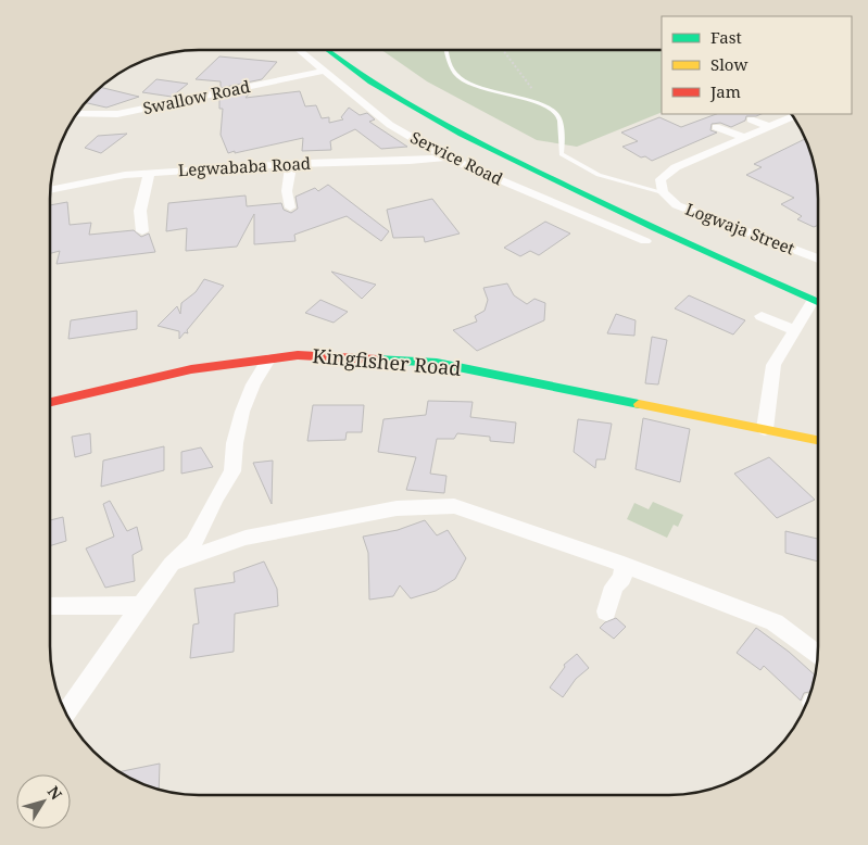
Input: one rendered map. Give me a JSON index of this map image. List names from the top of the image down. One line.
{"streets":{"main road":["Kingfisher Road"],"street":["Swallow Road","Service Road","Legwababa Road","Logwaja Street"]},"crossings":[["Swallow Road","Service Road"],["Service Road","Legwababa Road"]],"legend":["Fast","Slow","Jam"],"north":"top right"}
